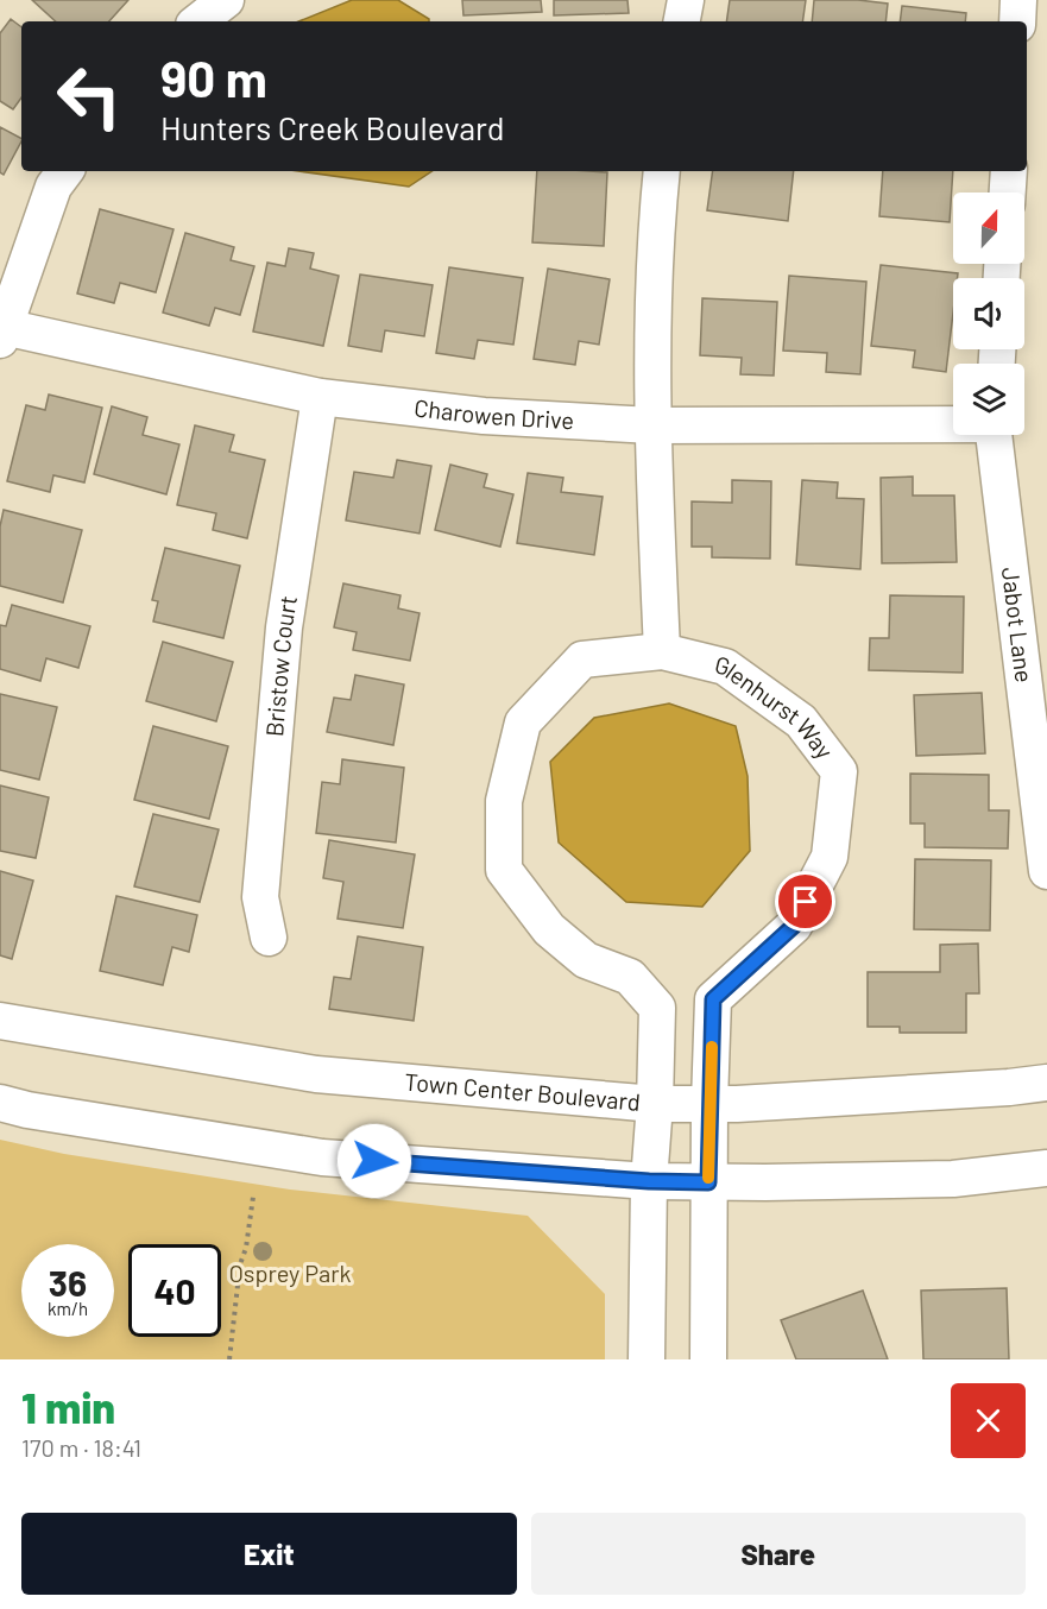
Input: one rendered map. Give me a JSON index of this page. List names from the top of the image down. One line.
{"streets":{"street":["Charowen Drive","Jabot Lane","Bristow Court","Glenhurst Way","Town Center Boulevard"]},"crossings":[["Charowen Drive","Bristow Court"],["Glenhurst Way","Town Center Boulevard"]],"parks":["Osprey Park"],"north":"top","page":{"turn":["90 m","Hunters Creek Boulevard"],"speed":"36 km/h","limit":"40","heading":["1 min","170 m · 18:41"],"buttons":["Exit","Share"]}}
